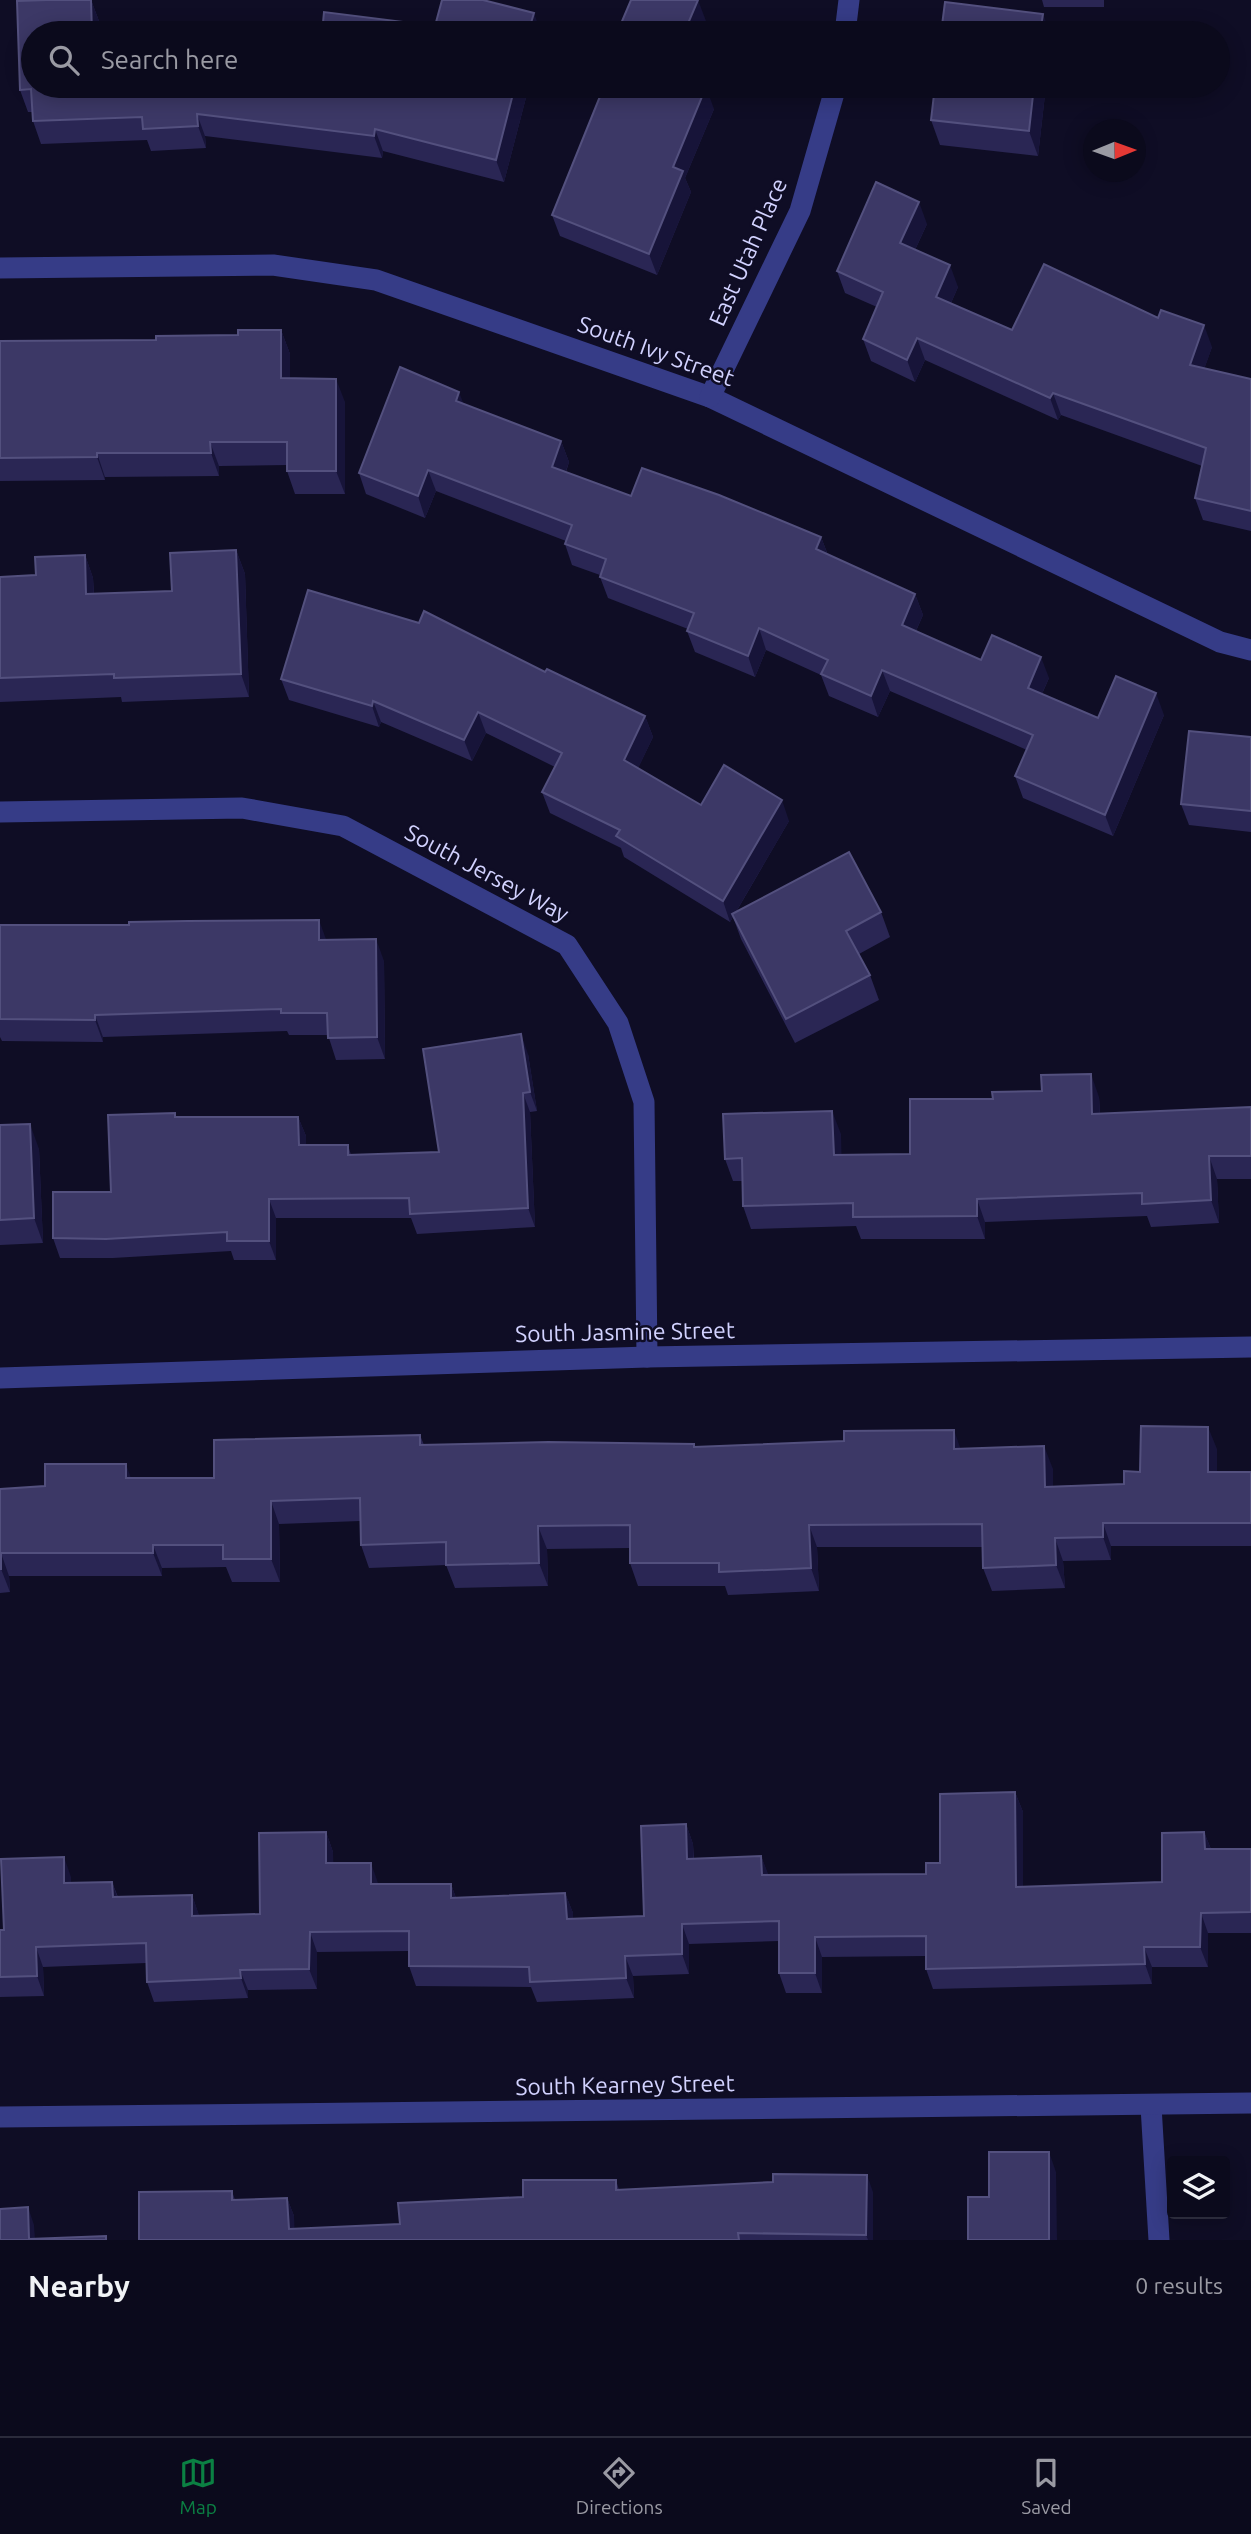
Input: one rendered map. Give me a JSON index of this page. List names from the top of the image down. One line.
{"streets":{"street":["East Utah Place","South Ivy Street","South Jersey Way","South Jasmine Street","South Kearney Street"]},"crossings":[["East Utah Place","South Ivy Street"],["South Jersey Way","South Jasmine Street"]],"north":"right","page":{"search":"Search here","heading":["Nearby","0 results"],"nav":["Map","Directions","Saved"]}}
